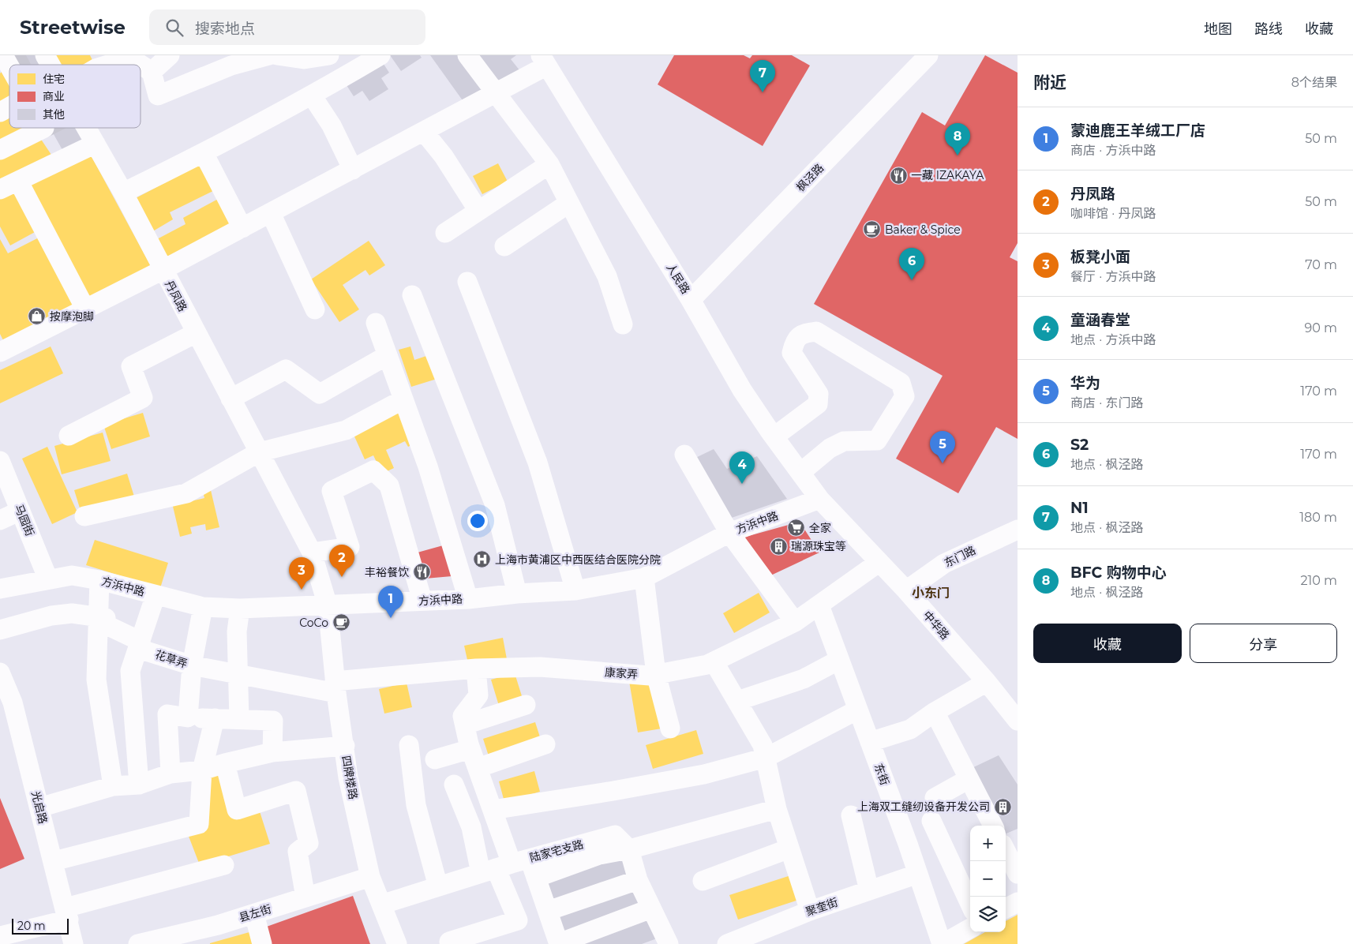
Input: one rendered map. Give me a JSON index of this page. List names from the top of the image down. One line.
{"streets":{"street":["枫泾路","人民路","丹凤路","马园街","方浜中路","东门路","中华路","花草弄","康家弄","东街","四牌楼路","光启路","陆家宅支路","聚奎街","县左街"]},"crossings":[["枫泾路","人民路"],["人民路","方浜中路"],["人民路","中华路"],["丹凤路","方浜中路"],["丹凤路","四牌楼路"],["马园街","方浜中路"],["方浜中路","中华路"],["方浜中路","四牌楼路"],["东门路","中华路"],["中华路","康家弄"],["花草弄","康家弄"],["花草弄","四牌楼路"],["康家弄","东街"],["康家弄","四牌楼路"],["东街","聚奎街"],["四牌楼路","陆家宅支路"],["四牌楼路","县左街"]],"districts":["小东门"],"places":{"restaurant":["一藏 IZAKAYA","丰裕餐饮"],"cafe":["Baker & Spice","CoCo"],"shop":["按摩泡脚"],"supermarket":["全家"],"building":["瑞源珠宝等","上海双工缝纫设备开发公司"],"hospital":["上海市黄浦区中西医结合医院分院"]},"legend":["住宅","商业","其他"],"scale_bar":"20 m","page":{"header":"Streetwise","search":"搜索地点","nav":["地图","路线","收藏"],"heading":["附近","8个结果"],"pins":["7","8","6","5","4","2","3","1"],"list":[{"mark":"1","name":"蒙迪鹿王羊绒工厂店","note":"商店 · 方浜中路","value":"50 m"},{"mark":"2","name":"丹凤路","note":"咖啡馆 · 丹凤路","value":"50 m"},{"mark":"3","name":"板凳小面","note":"餐厅 · 方浜中路","value":"70 m"},{"mark":"4","name":"童涵春堂","note":"地点 · 方浜中路","value":"90 m"},{"mark":"5","name":"华为","note":"商店 · 东门路","value":"170 m"},{"mark":"6","name":"S2","note":"地点 · 枫泾路","value":"170 m"},{"mark":"7","name":"N1","note":"地点 · 枫泾路","value":"180 m"},{"mark":"8","name":"BFC 购物中心","note":"地点 · 枫泾路","value":"210 m"}],"buttons":["收藏","分享"],"map_buttons":["+","−"],"scale":"20 m"}}
